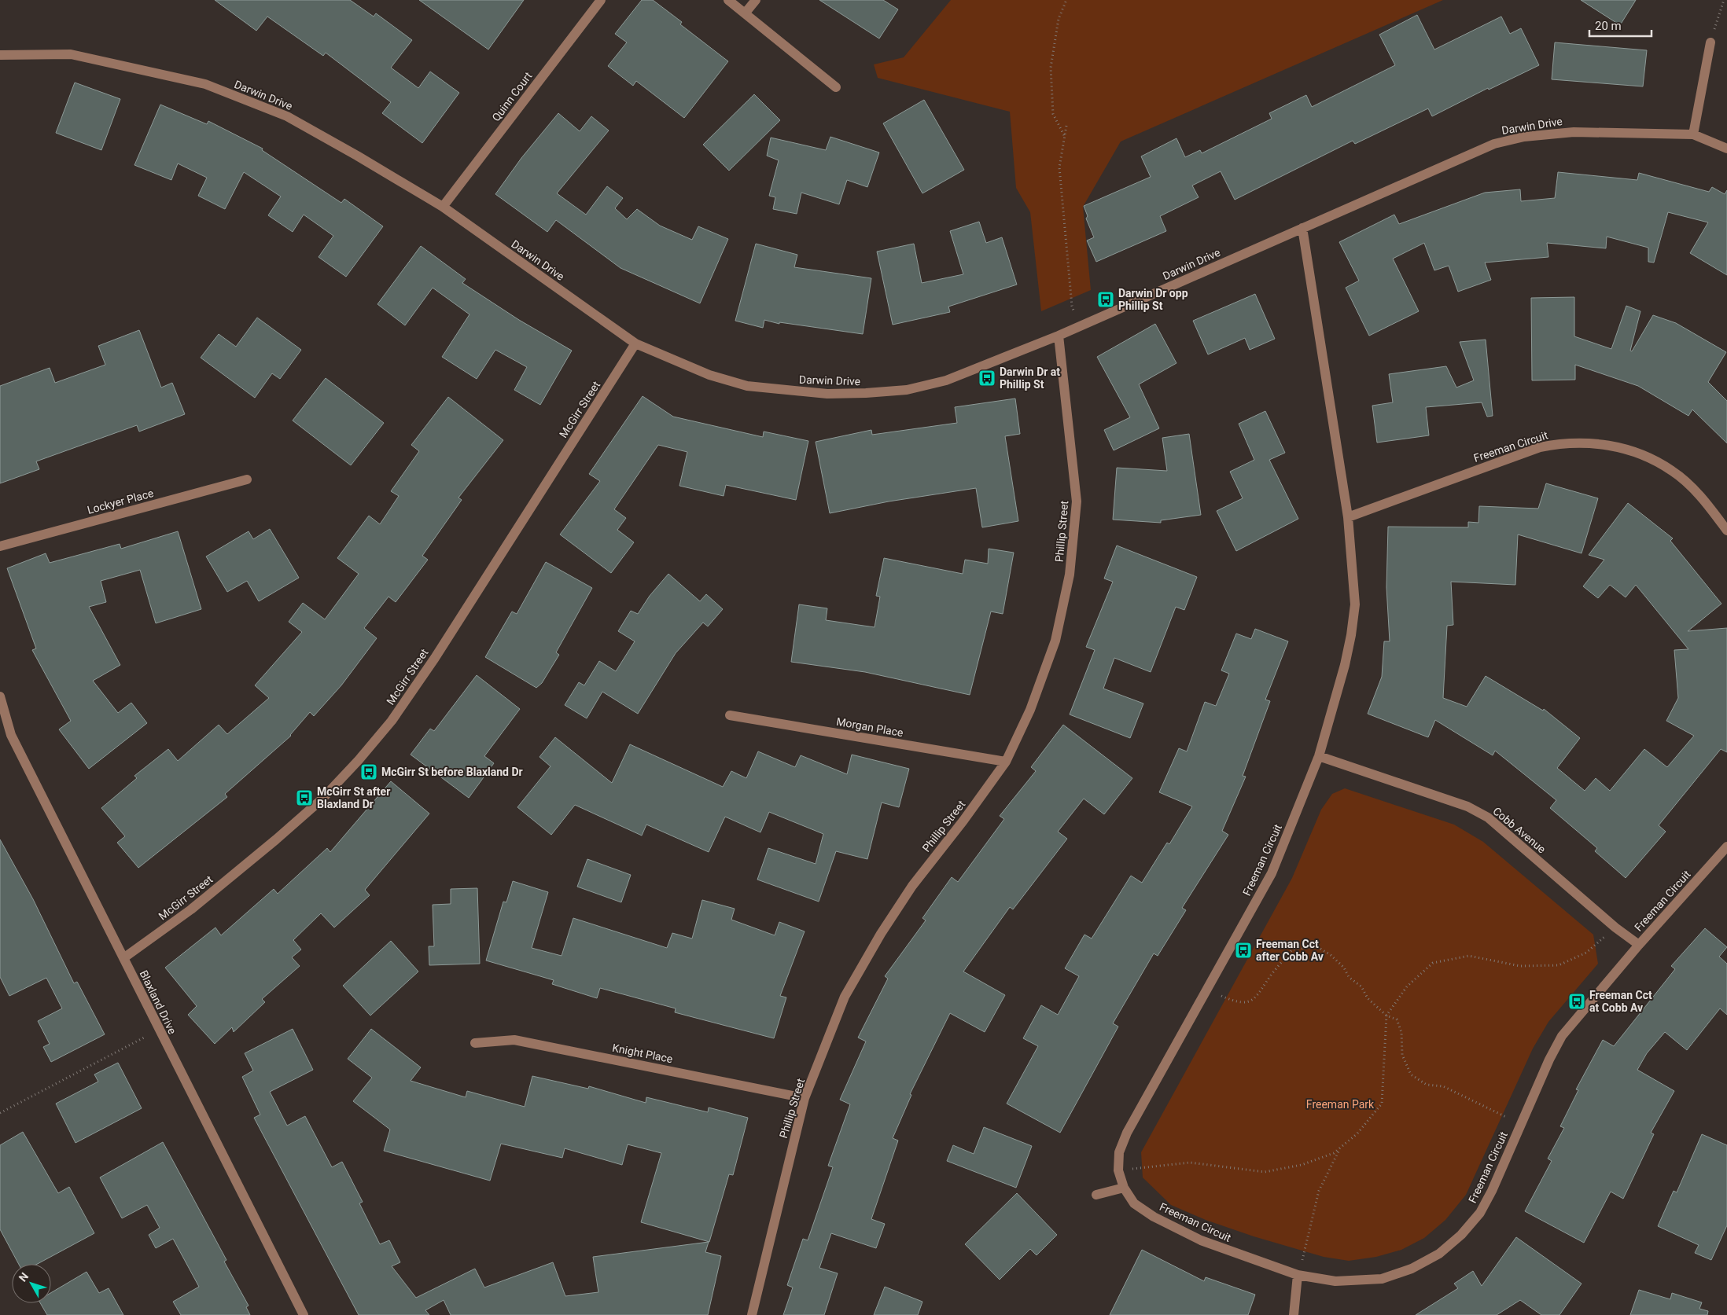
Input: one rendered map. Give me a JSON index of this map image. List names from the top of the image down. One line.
{"streets":{"street":["Darwin Drive","Quinn Court","McGirr Street","Freeman Circuit","Lockyer Place","Phillip Street","Morgan Place","Cobb Avenue","Blaxland Drive","Knight Place"]},"crossings":[["Darwin Drive","Quinn Court"],["Darwin Drive","McGirr Street"],["Darwin Drive","Freeman Circuit"],["Darwin Drive","Phillip Street"],["McGirr Street","Blaxland Drive"],["Freeman Circuit","Cobb Avenue"],["Phillip Street","Morgan Place"],["Phillip Street","Knight Place"]],"parks":["Freeman Park"],"places":{"bus stop":["Darwin Dr opp Phillip St","Darwin Dr at Phillip St","McGirr St before Blaxland Dr","McGirr St after Blaxland Dr","Freeman Cct after Cobb Av","Freeman Cct at Cobb Av"]},"scale_bar":"20 m","north":"top left"}
